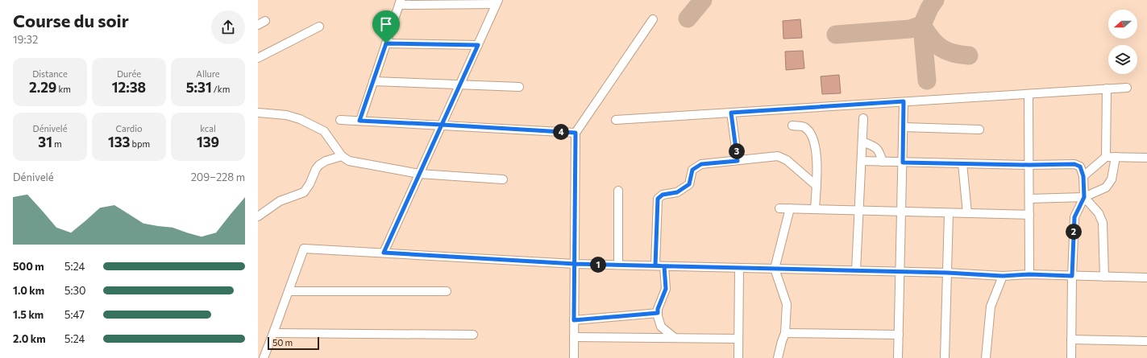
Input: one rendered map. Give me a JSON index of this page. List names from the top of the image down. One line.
{"scale_bar":"50 m","north":"left","page":{"heading":["Course du soir","19:32"],"stats":[["Distance","2.29 km"],["Durée","12:38"],["Allure","5:31 /km"],["Dénivelé","31 m"],["Cardio","133 bpm"],["kcal","139"]],"pins":["4","3","2","1"],"chart":["Dénivelé","209–228 m"],"list":[{"name":"500 m","note":"5:24"},{"name":"1.0 km","note":"5:30"},{"name":"1.5 km","note":"5:47"},{"name":"2.0 km","note":"5:24"}],"scale":"50 m"}}
